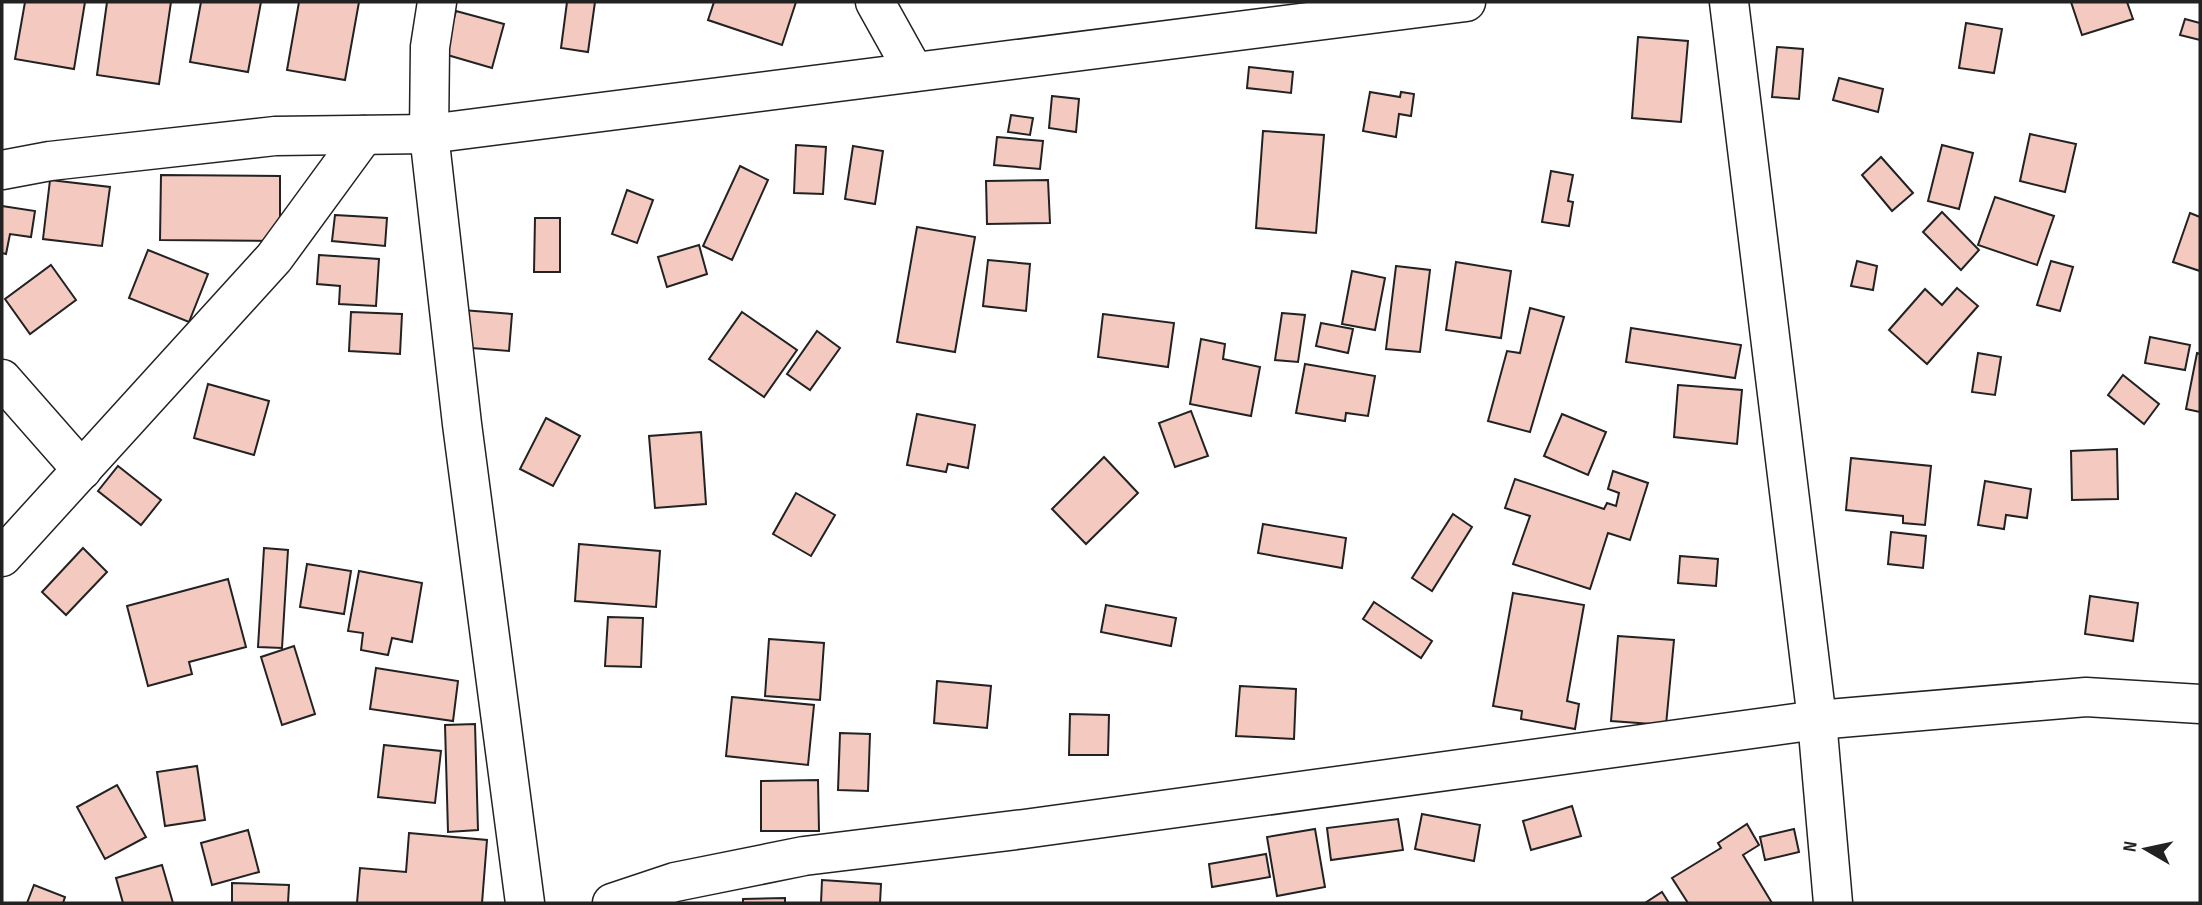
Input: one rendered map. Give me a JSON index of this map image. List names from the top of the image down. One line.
{"north":"left"}
